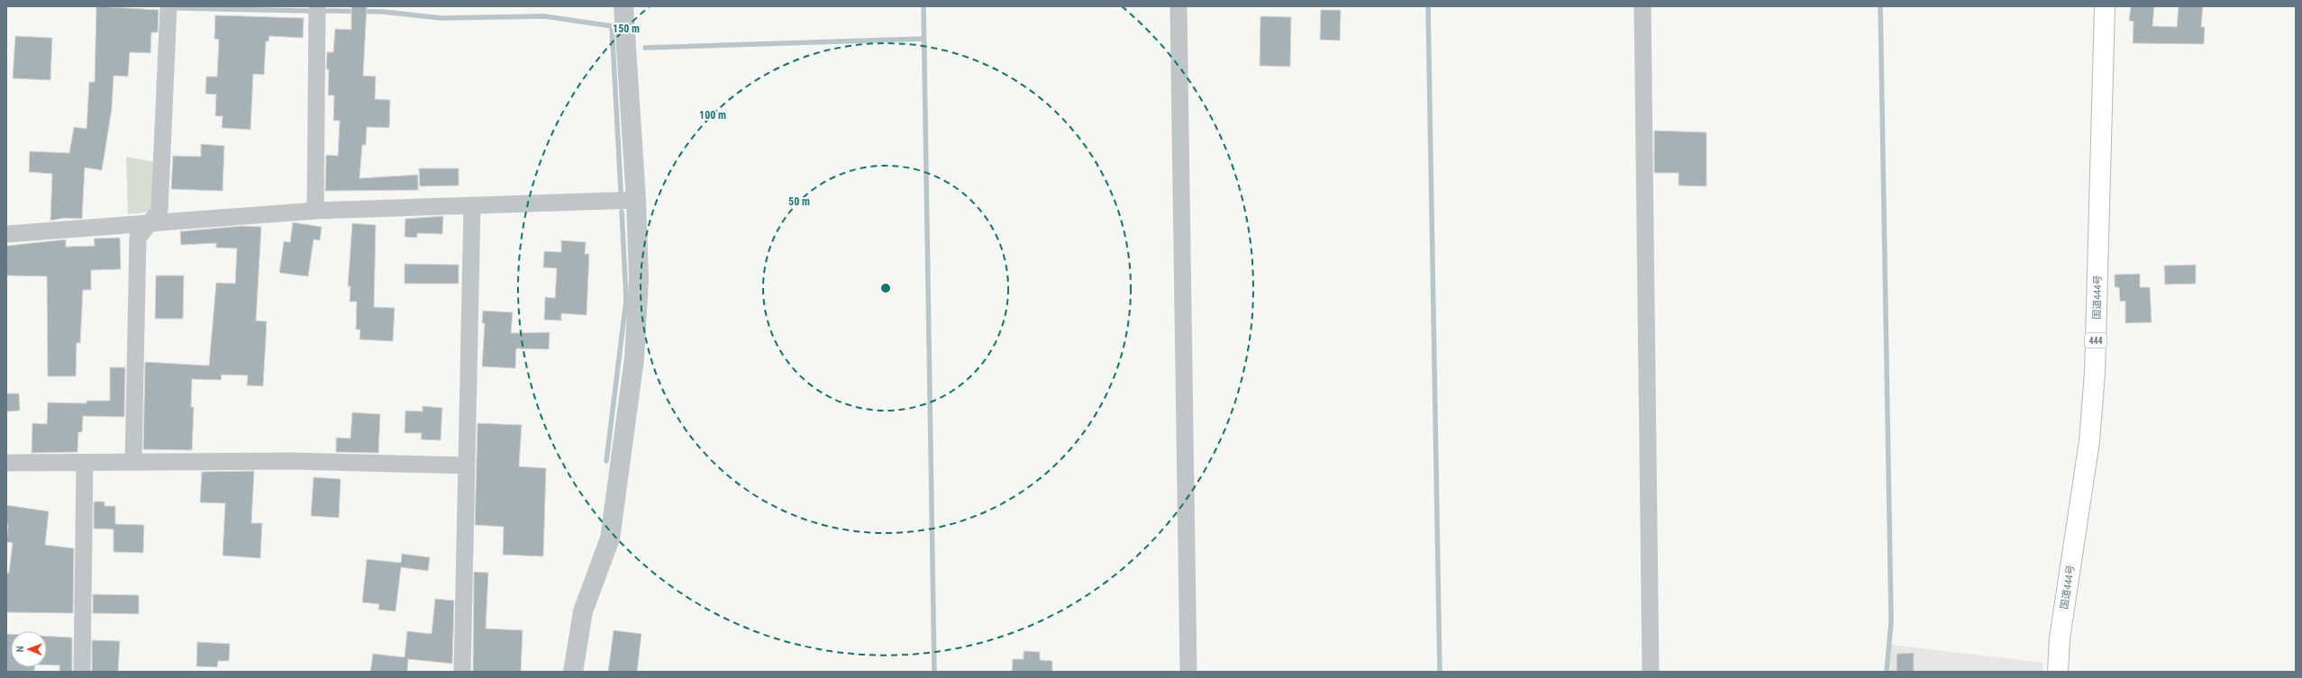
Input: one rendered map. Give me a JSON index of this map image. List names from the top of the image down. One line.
{"streets":{"highway":["国道444号","444"]},"north":"left","rings":["150 m","100 m","50 m"]}
